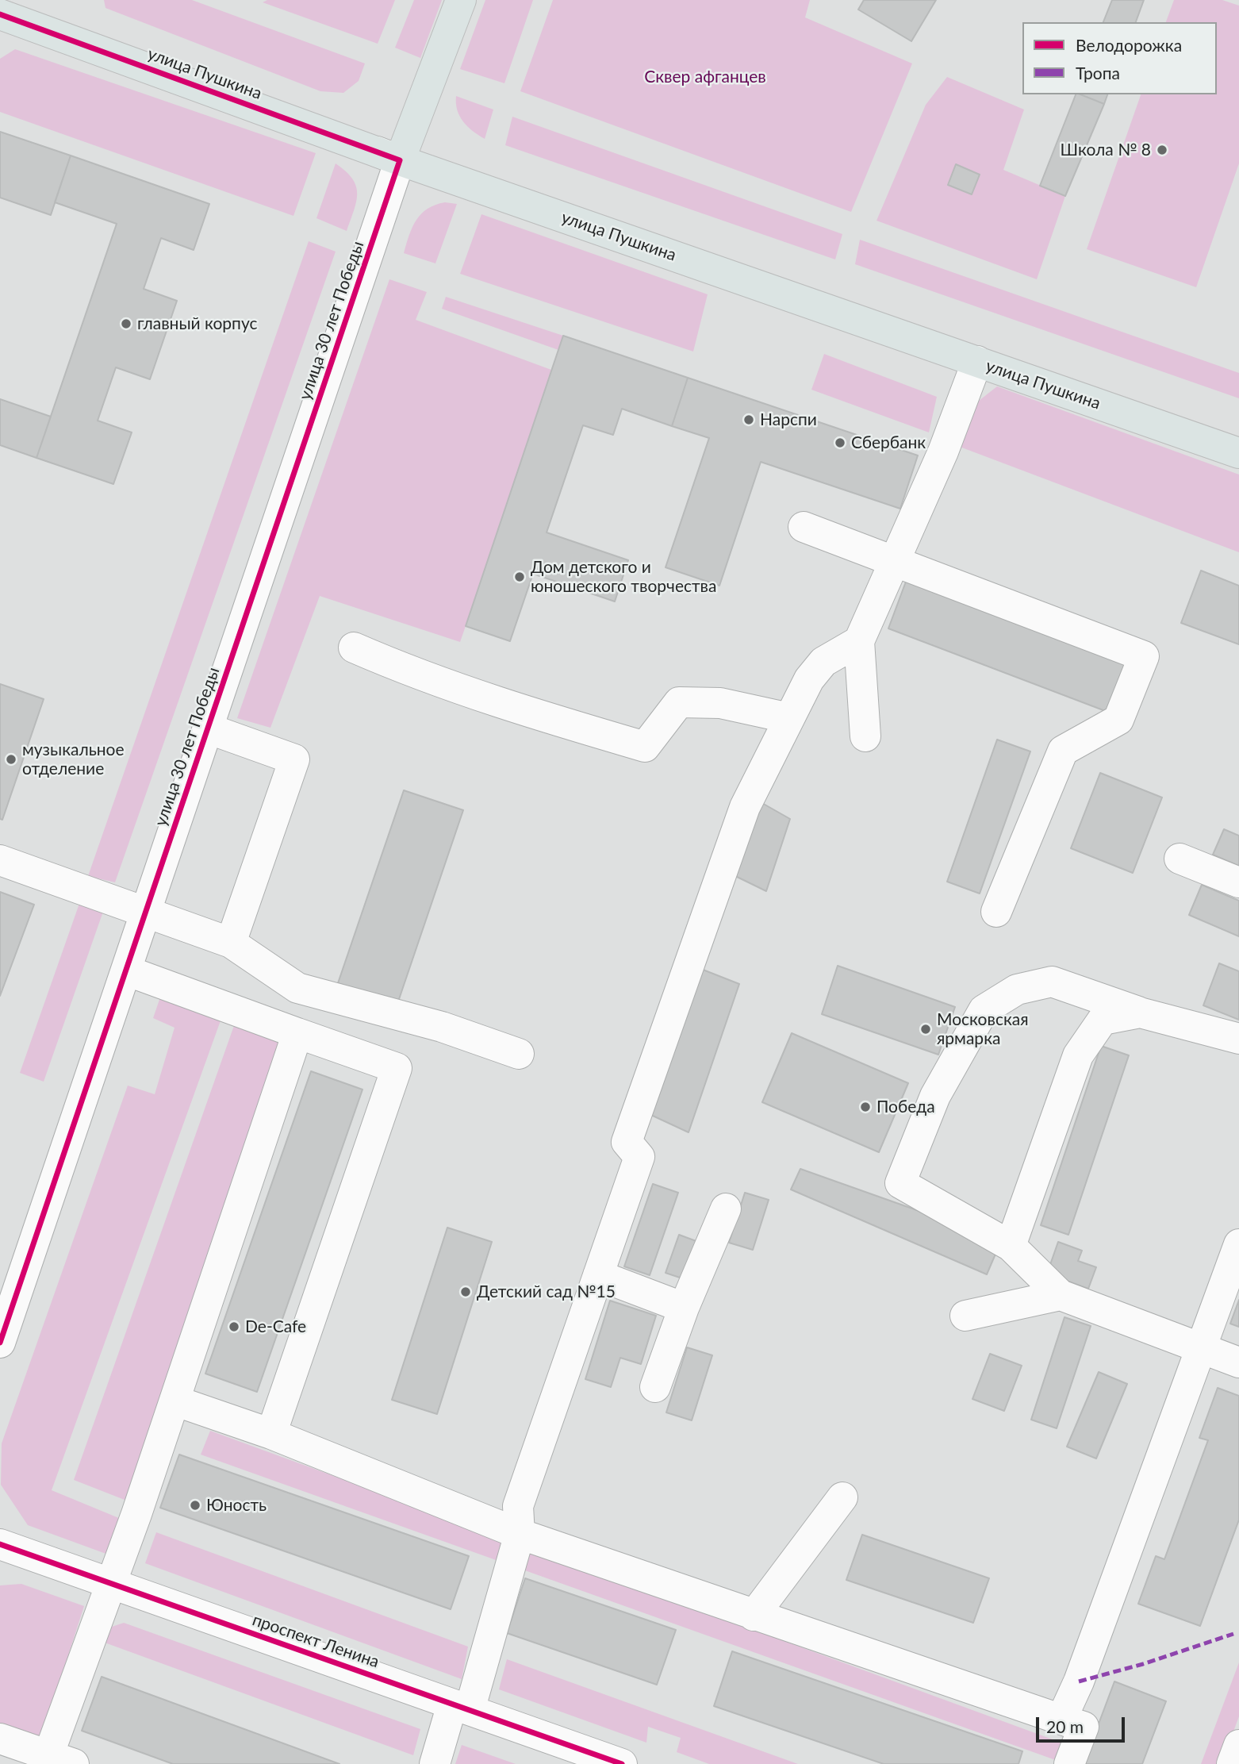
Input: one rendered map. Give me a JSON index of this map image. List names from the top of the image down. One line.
{"streets":{"main road":["улица Пушкина","улица 30 лет Победы"],"street":["проспект Ленина"]},"crossings":[["улица Пушкина","улица 30 лет Победы"]],"parks":["Сквер афганцев"],"places":["Школа № 8","главный корпус","Нарспи","Сбербанк","Дом детского и юношеского творчества","музыкальное отделение","Московская ярмарка","Победа","Детский сад №15","De-Cafe","Юность"],"legend":["Велодорожка","Тропа"],"scale_bar":"20 m"}
